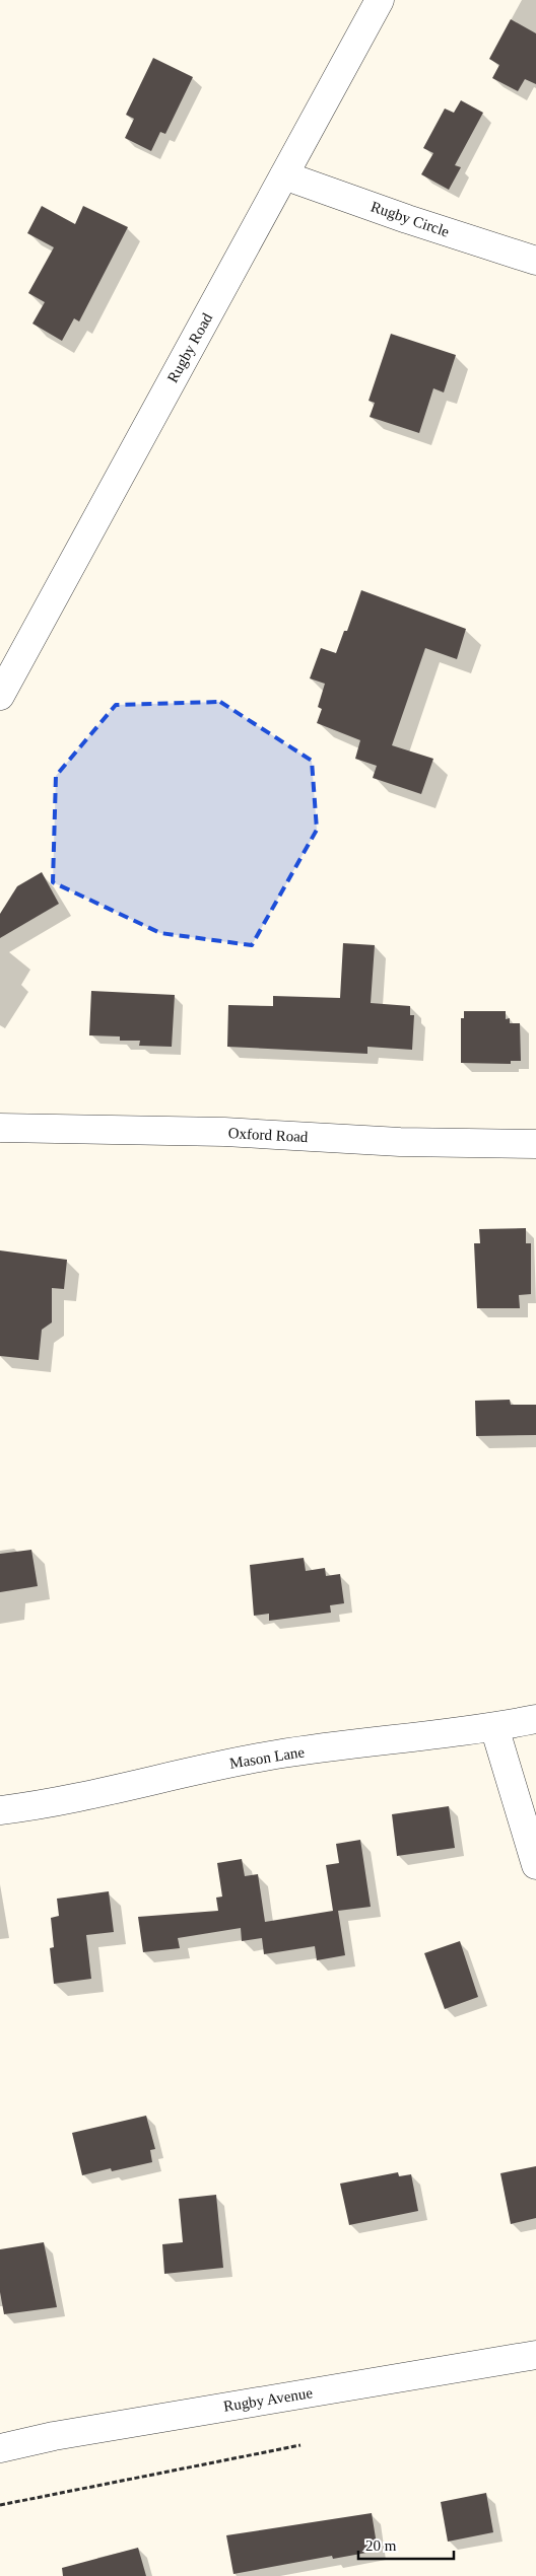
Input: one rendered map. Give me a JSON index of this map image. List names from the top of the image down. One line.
{"streets":{"street":["Rugby Circle","Rugby Road","Oxford Road","Mason Lane","Rugby Avenue"]},"crossings":[["Rugby Circle","Rugby Road"]],"scale_bar":"20 m"}
